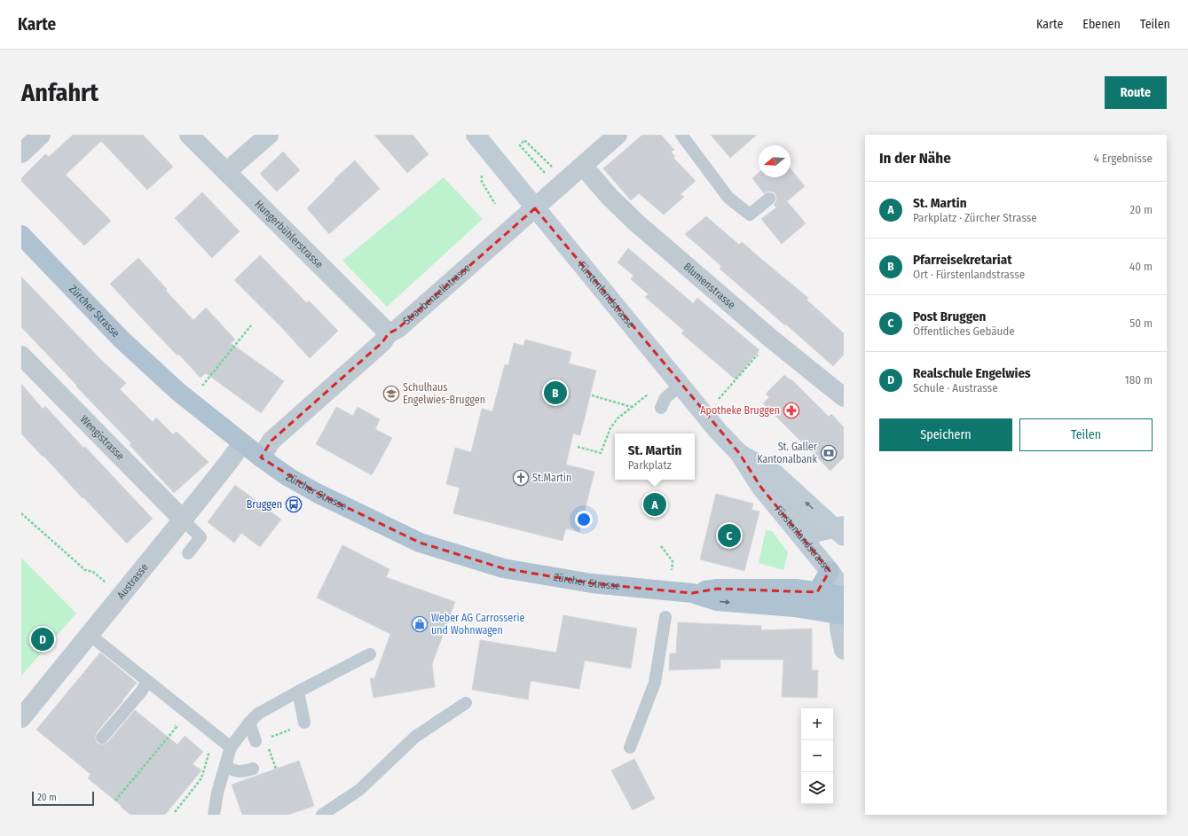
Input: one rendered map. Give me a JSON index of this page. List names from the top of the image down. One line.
{"streets":{"main road":["Fürstenlandstrasse","Zürcher Strasse"],"street":["Hungerbühlerstrasse","Blumenstrasse","Straubenzellstrasse","Wengistrasse","Austrasse"]},"crossings":[["Hungerbühlerstrasse","Straubenzellstrasse"],["Blumenstrasse","Straubenzellstrasse"],["Straubenzellstrasse","Fürstenlandstrasse"],["Straubenzellstrasse","Zürcher Strasse"],["Zürcher Strasse","Austrasse"],["Wengistrasse","Austrasse"]],"places":{"school or university":["Schulhaus Engelwies-Bruggen"],"pharmacy":["Apotheke Bruggen"],"bank":["St. Galler Kantonalbank"],"church":["St.Martin"],"bus stop":["Bruggen"],"shop":["Weber AG Carrosserie und Wohnwagen"]},"scale_bar":"20 m","north":"left","page":{"header":"Karte","nav":["Karte","Ebenen","Teilen"],"buttons":["Route",["Speichern","Teilen"]],"title":"Anfahrt","heading":["In der Nähe","4 Ergebnisse"],"list":[{"mark":"A","name":"St. Martin","note":"Parkplatz · Zürcher Strasse","value":"20 m"},{"mark":"B","name":"Pfarreisekretariat","note":"Ort · Fürstenlandstrasse","value":"40 m"},{"mark":"C","name":"Post Bruggen","note":"Öffentliches Gebäude","value":"50 m"},{"mark":"D","name":"Realschule Engelwies","note":"Schule · Austrasse","value":"180 m"}],"pins":["B","A","C","D"],"popup":["St. Martin","Parkplatz"],"map_buttons":["+","−"],"scale":"20 m"}}
